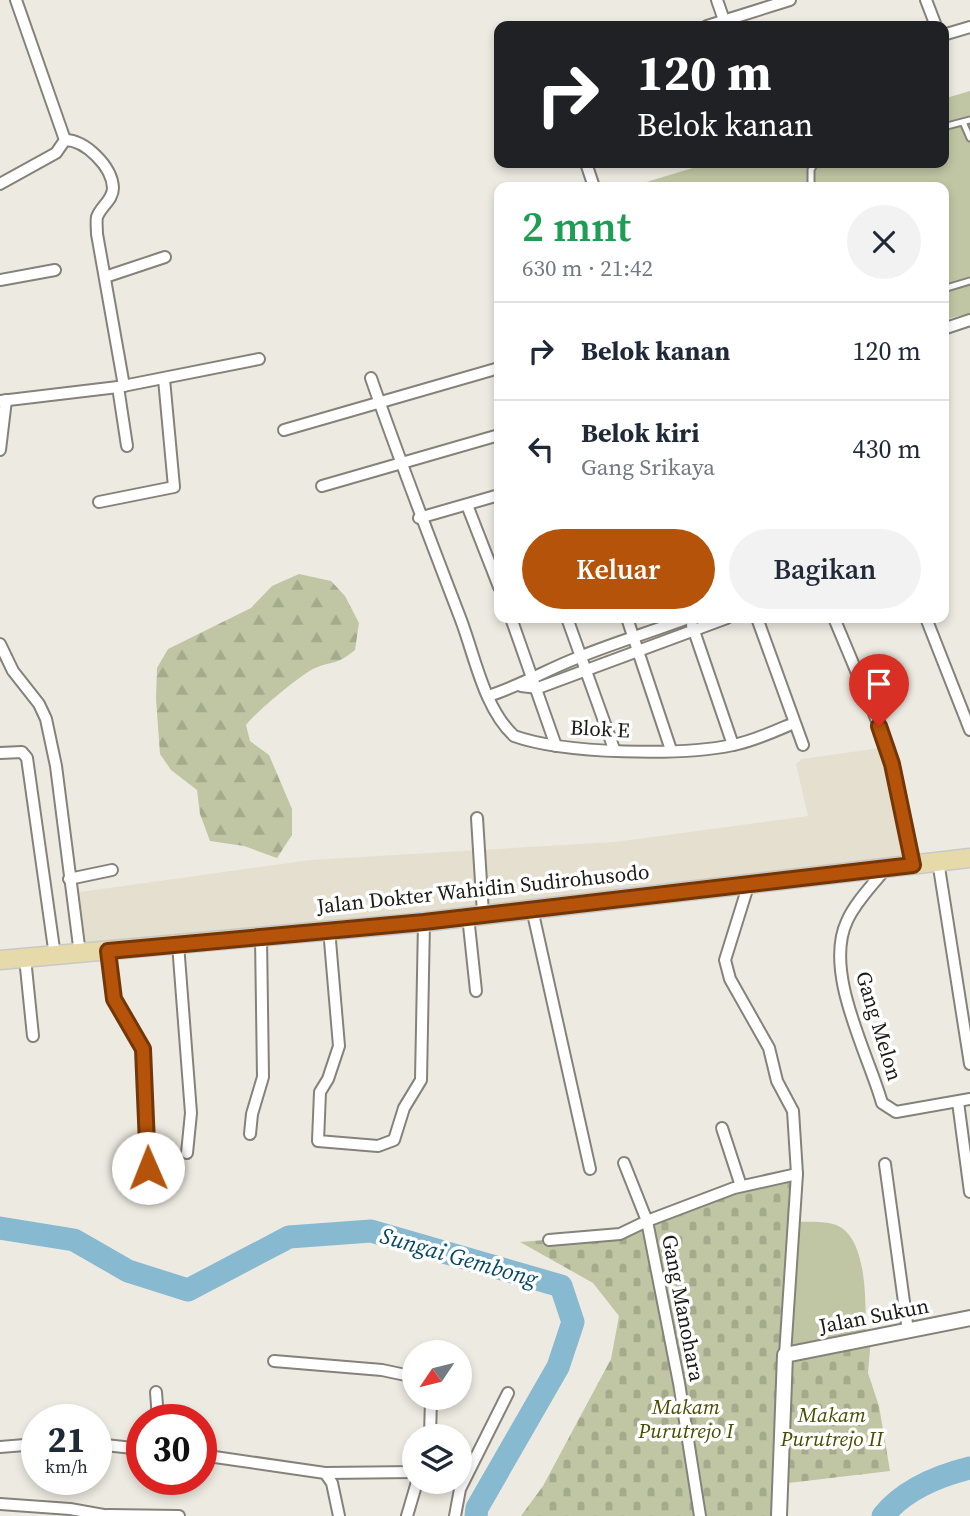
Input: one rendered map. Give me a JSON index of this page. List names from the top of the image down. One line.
{"streets":{"main road":["Jalan Dokter Wahidin Sudirohusodo"],"street":["Blok E","Gang Melon","Gang Manohara","Jalan Sukun"]},"crossings":[["Jalan Dokter Wahidin Sudirohusodo","Gang Melon"]],"water":["Sungai Gembong"],"parks":["Makam Purutrejo I","Makam Purutrejo II"],"north":"bottom left","page":{"turn":["120 m","Belok kanan"],"heading":["2 mnt","630 m · 21:42"],"list":[{"name":"Belok kanan","value":"120 m"},{"name":"Belok kiri","note":"Gang Srikaya","value":"430 m"}],"buttons":["Keluar","Bagikan"],"speed":"21 km/h","limit":"30"}}
